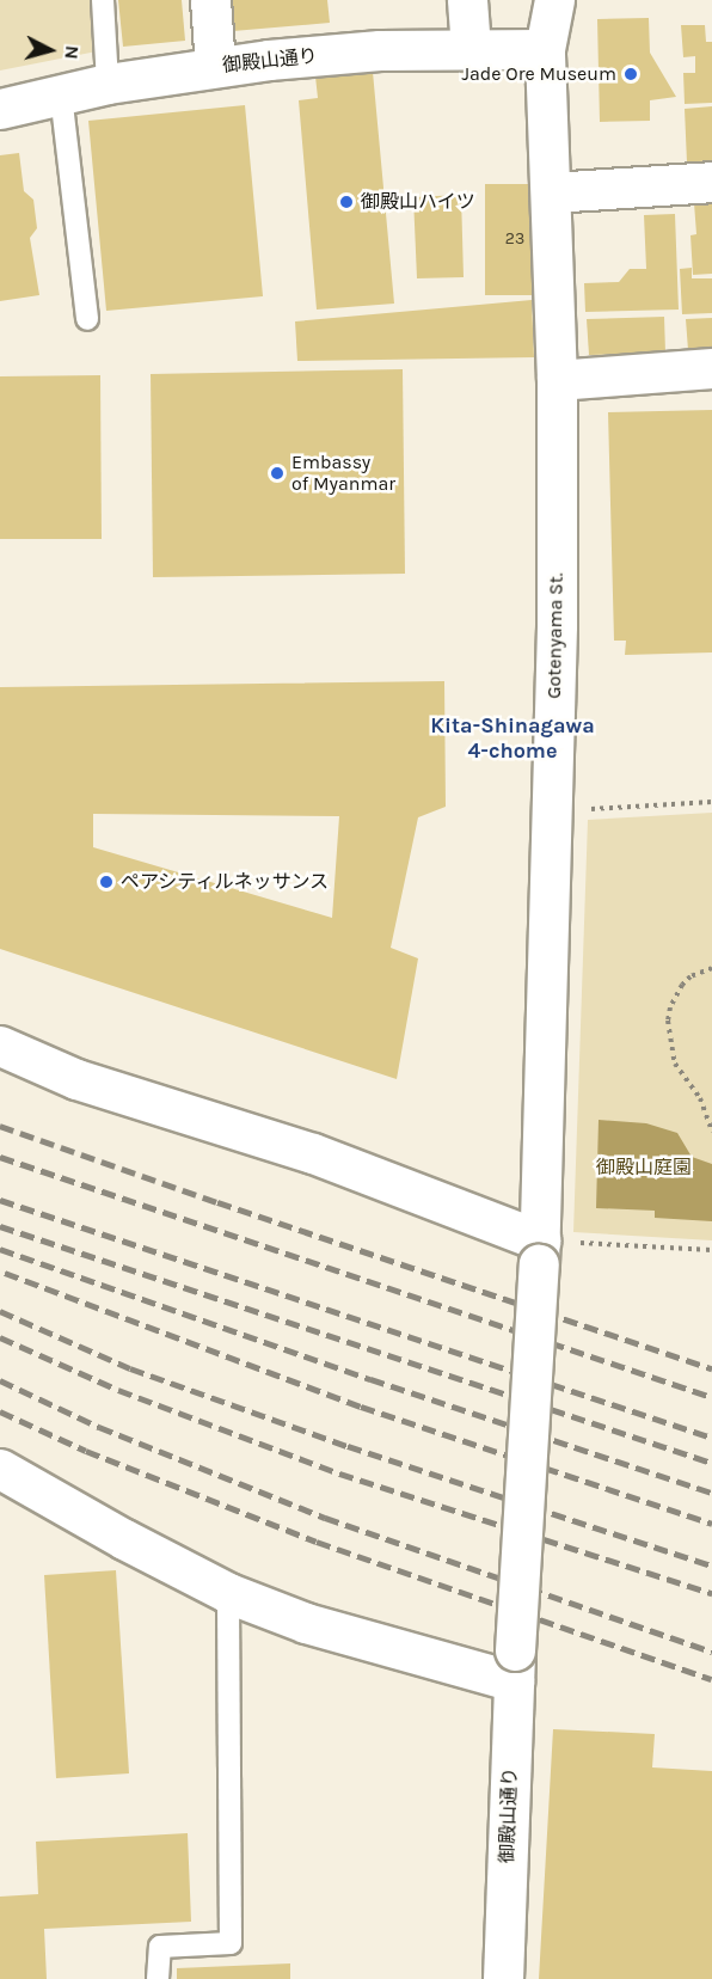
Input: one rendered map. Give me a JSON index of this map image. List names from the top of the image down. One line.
{"streets":{"street":["御殿山通り","Gotenyama St."]},"crossings":[["御殿山通り","Gotenyama St."]],"districts":["Kita-Shinagawa 4-chome"],"parks":["御殿山庭園"],"places":["Jade Ore Museum","御殿山ハイツ","Embassy of Myanmar","ペアシティルネッサンス"],"house_numbers":["23"],"north":"right"}
